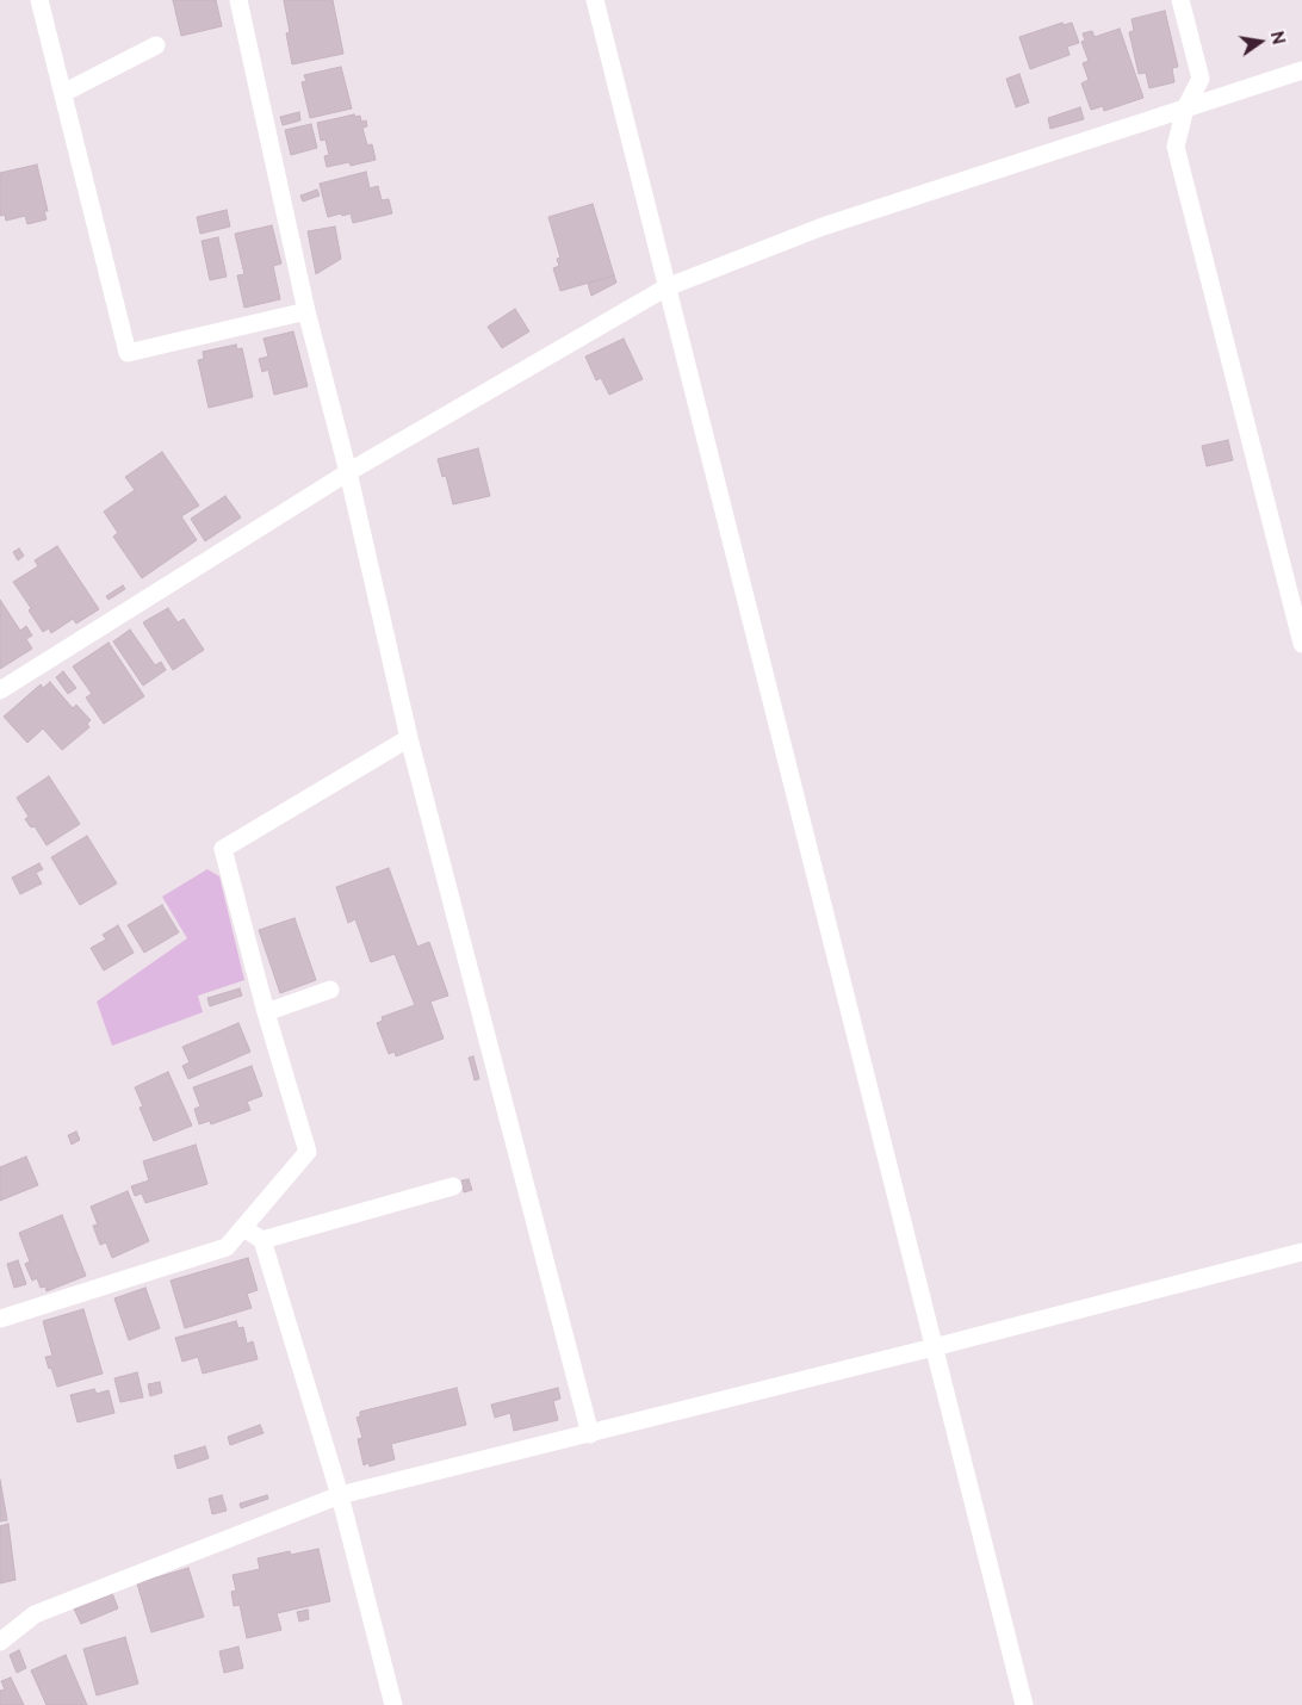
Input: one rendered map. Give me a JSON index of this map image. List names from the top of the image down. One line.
{"north":"right"}
